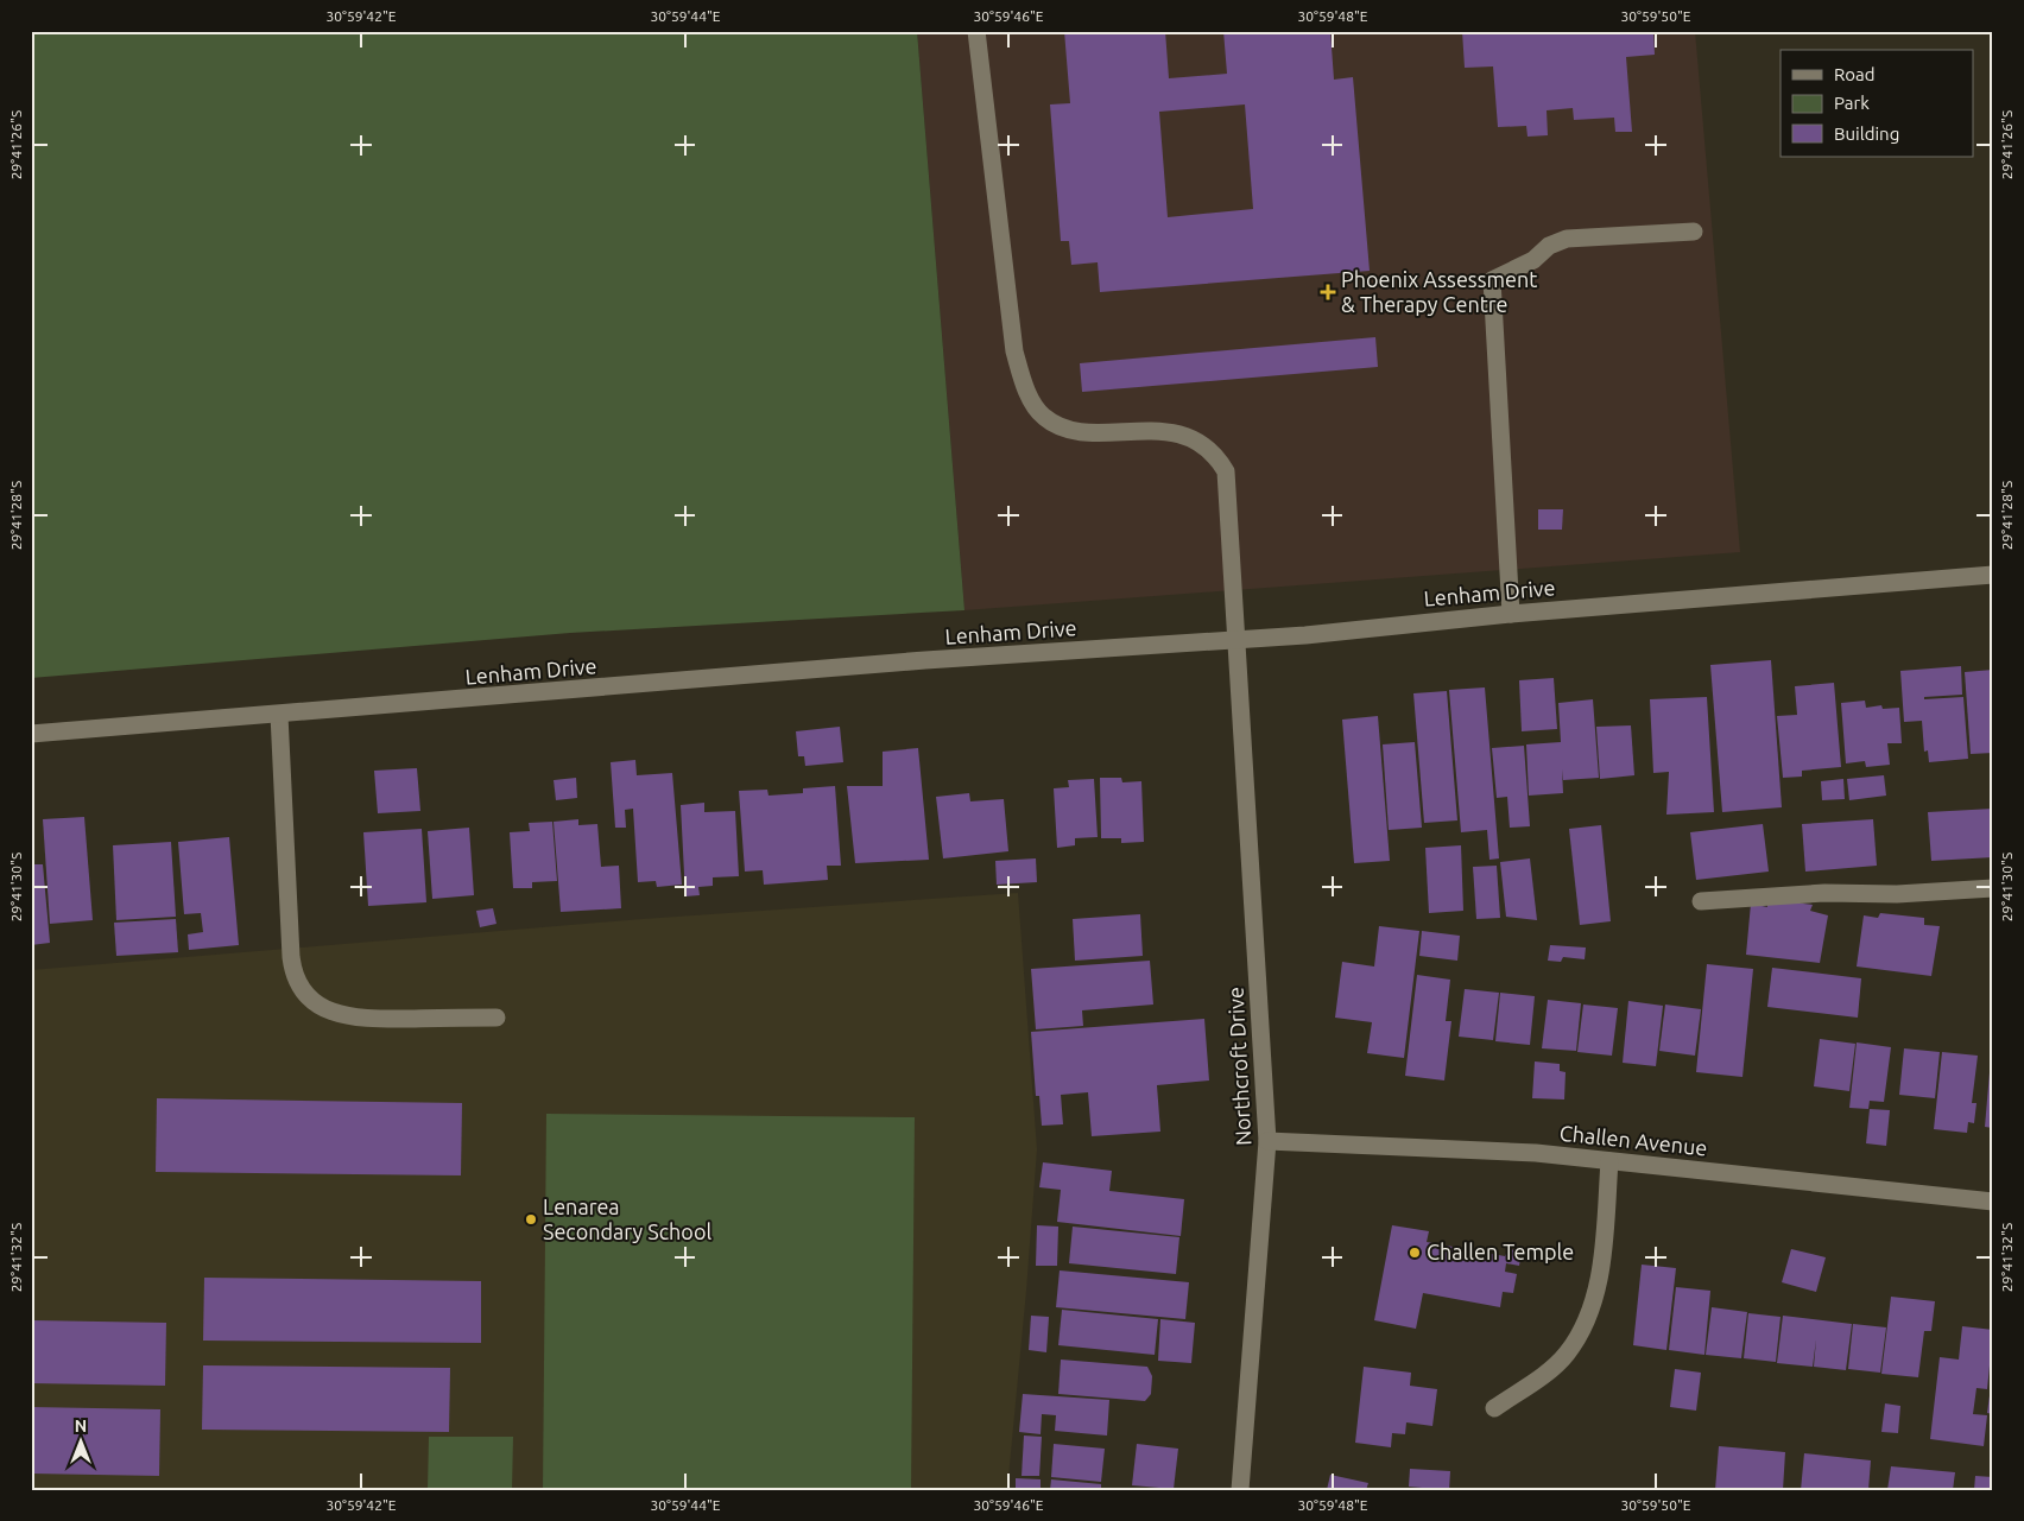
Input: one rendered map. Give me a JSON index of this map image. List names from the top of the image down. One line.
{"streets":{"street":["Lenham Drive","Northcroft Drive","Challen Avenue"]},"crossings":[["Lenham Drive","Northcroft Drive"],["Northcroft Drive","Challen Avenue"]],"places":{"health":["Phoenix Assessment & Therapy Centre"],"other":["Lenarea Secondary School","Challen Temple"]},"legend":["Road","Park","Building"],"north":"top","coordinates":["30°59'42\"E","30°59'44\"E","30°59'46\"E","30°59'48\"E","30°59'50\"E","29°41'26\"S","29°41'28\"S","29°41'30\"S","29°41'32\"S"]}
